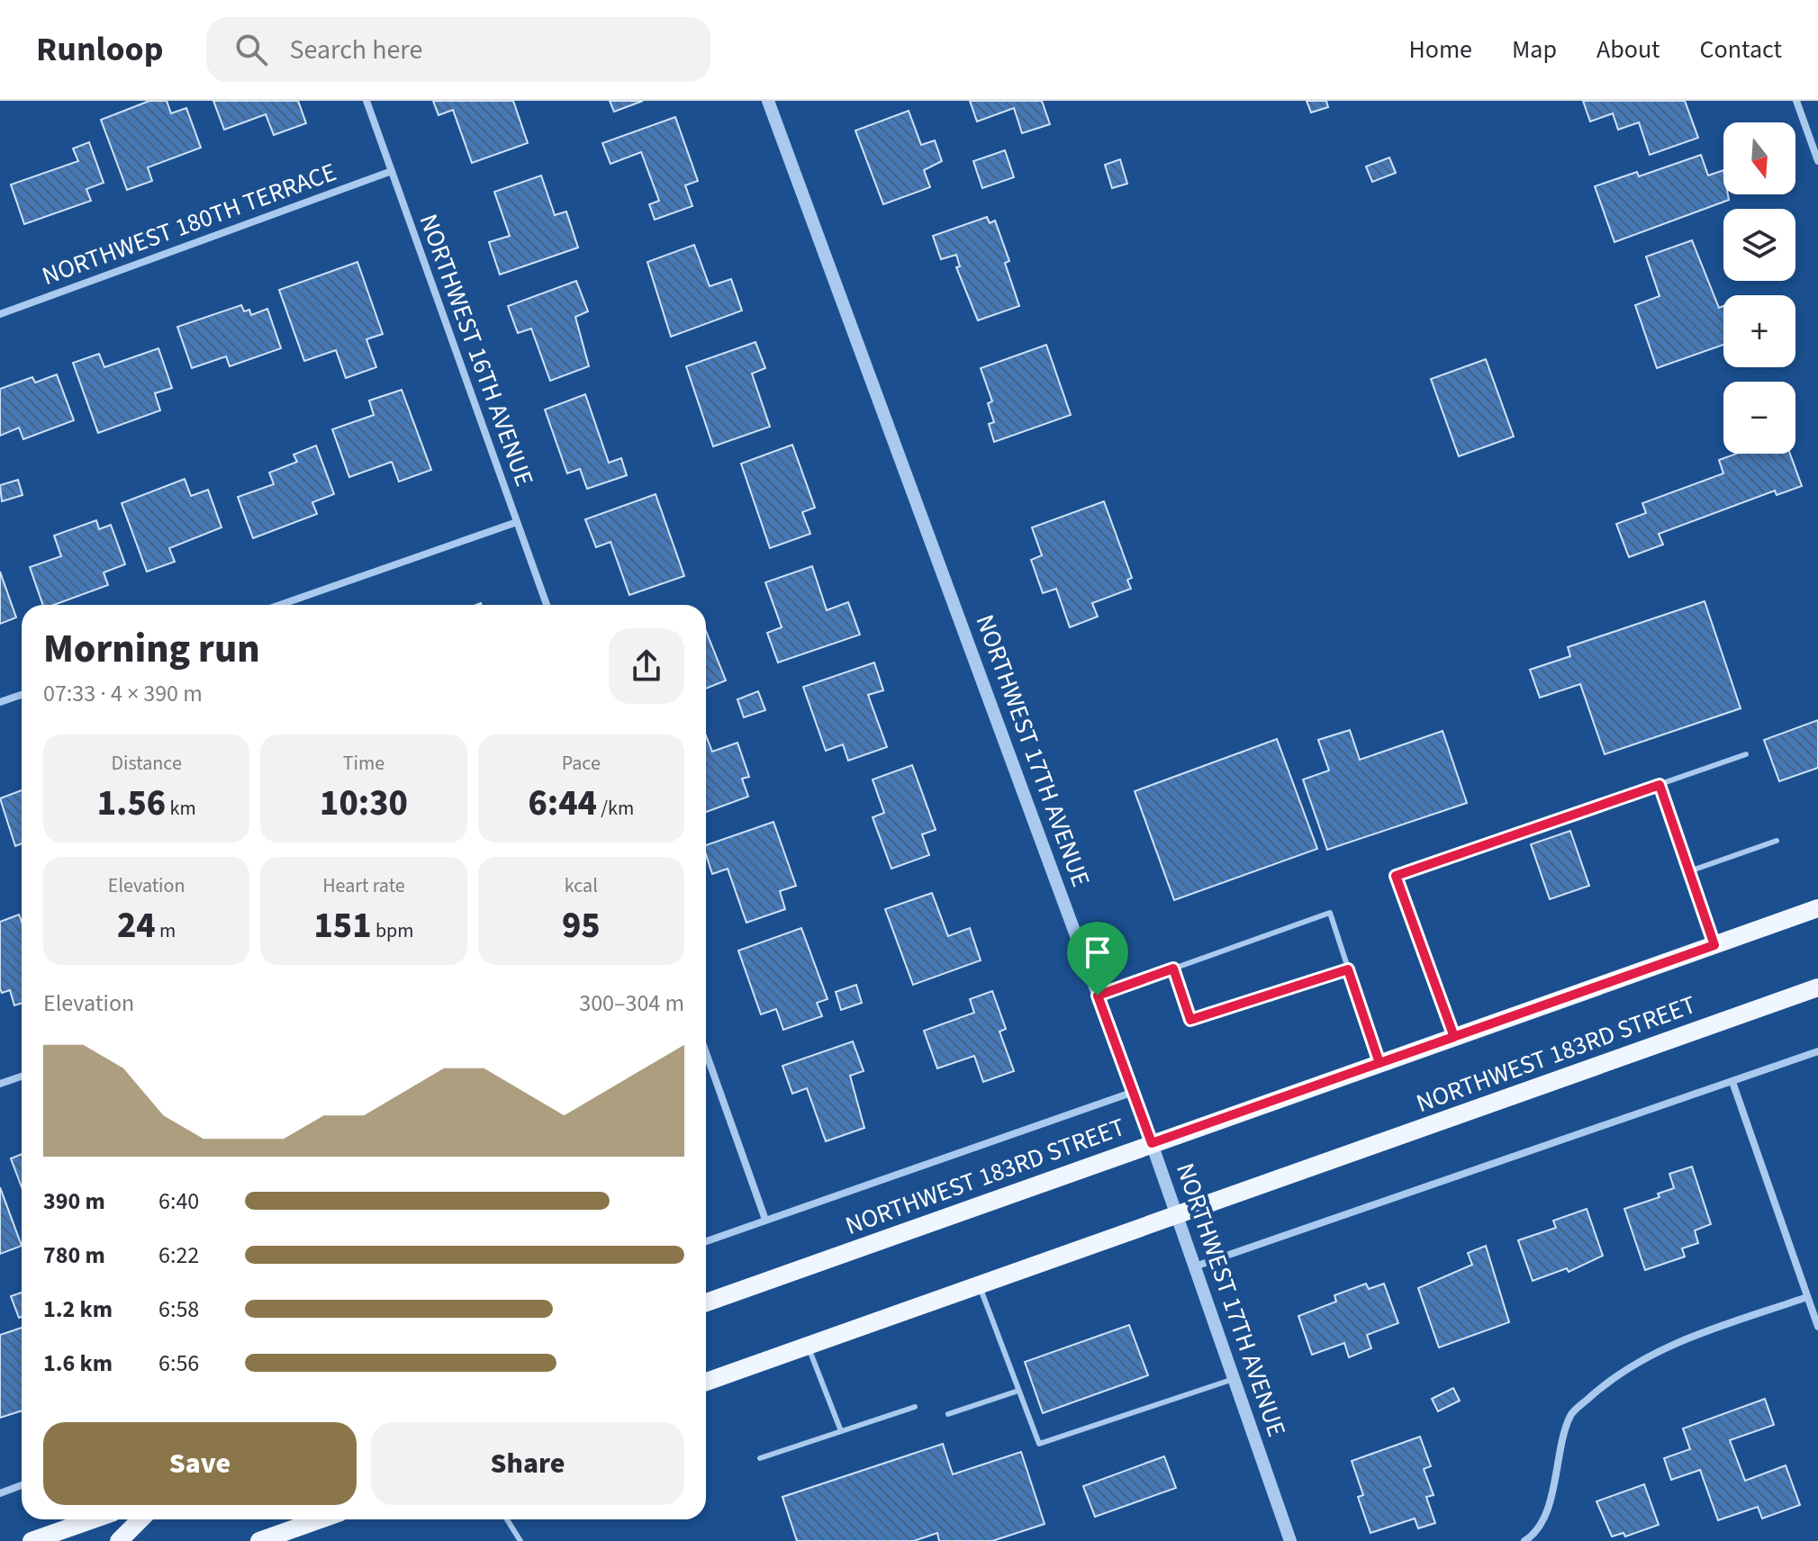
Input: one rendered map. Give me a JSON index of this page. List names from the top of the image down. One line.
{"streets":{"main road":["NORTHWEST 183RD STREET"],"street":["NORTHWEST 180TH TERRACE","NORTHWEST 16TH AVENUE","NORTHWEST 17TH AVENUE"]},"crossings":[["NORTHWEST 180TH TERRACE","NORTHWEST 16TH AVENUE"],["NORTHWEST 17TH AVENUE","NORTHWEST 183RD STREET"]],"north":"bottom","page":{"header":"Runloop","search":"Search here","nav":["Home","Map","About","Contact"],"map_buttons":["+","−"],"heading":["Morning run","07:33 · 4 × 390 m"],"stats":[["Distance","1.56 km"],["Time","10:30"],["Pace","6:44 /km"],["Elevation","24 m"],["Heart rate","151 bpm"],["kcal","95"]],"chart":["Elevation","300–304 m"],"list":[{"name":"390 m","note":"6:40"},{"name":"780 m","note":"6:22"},{"name":"1.2 km","note":"6:58"},{"name":"1.6 km","note":"6:56"}],"buttons":["Save","Share"]}}
